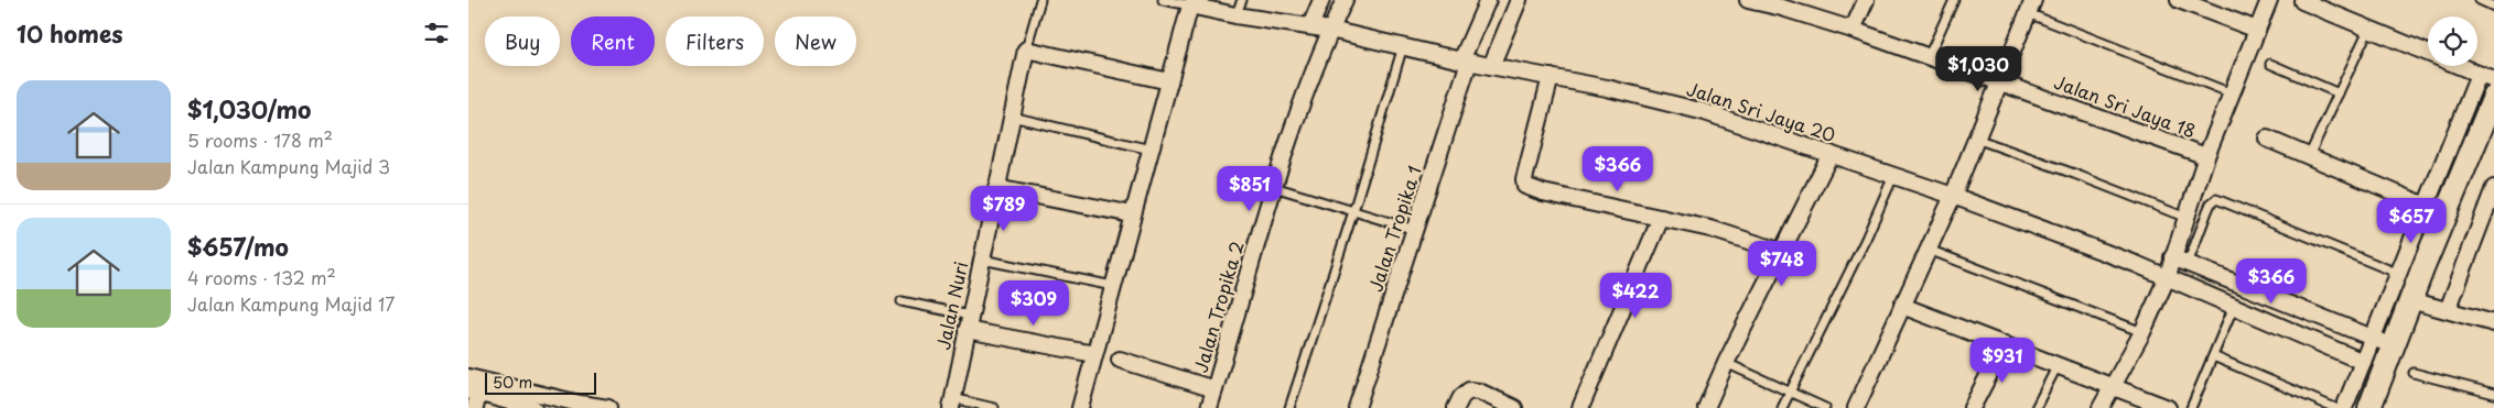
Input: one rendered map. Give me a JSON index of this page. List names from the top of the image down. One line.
{"streets":{"street":["Jalan Sri Jaya 18","Jalan Sri Jaya 20","Jalan Tropika 1","Jalan Nuri","Jalan Tropika 2"]},"crossings":[["Jalan Sri Jaya 20","Jalan Tropika 1"],["Jalan Sri Jaya 20","Jalan Tropika 2"]],"scale_bar":"50 m","page":{"heading":"10 homes","chip":["Buy","Rent","Filters","New"],"price":["$1,030","$366","$851","$789","$657","$748","$366","$422","$309","$931"],"list":[{"name":"$1,030/mo","note":"5 rooms · 178 m² · Jalan Kampung Majid 3"},{"name":"$657/mo","note":"4 rooms · 132 m² · Jalan Kampung Majid 17"}],"scale":"50 m"}}
